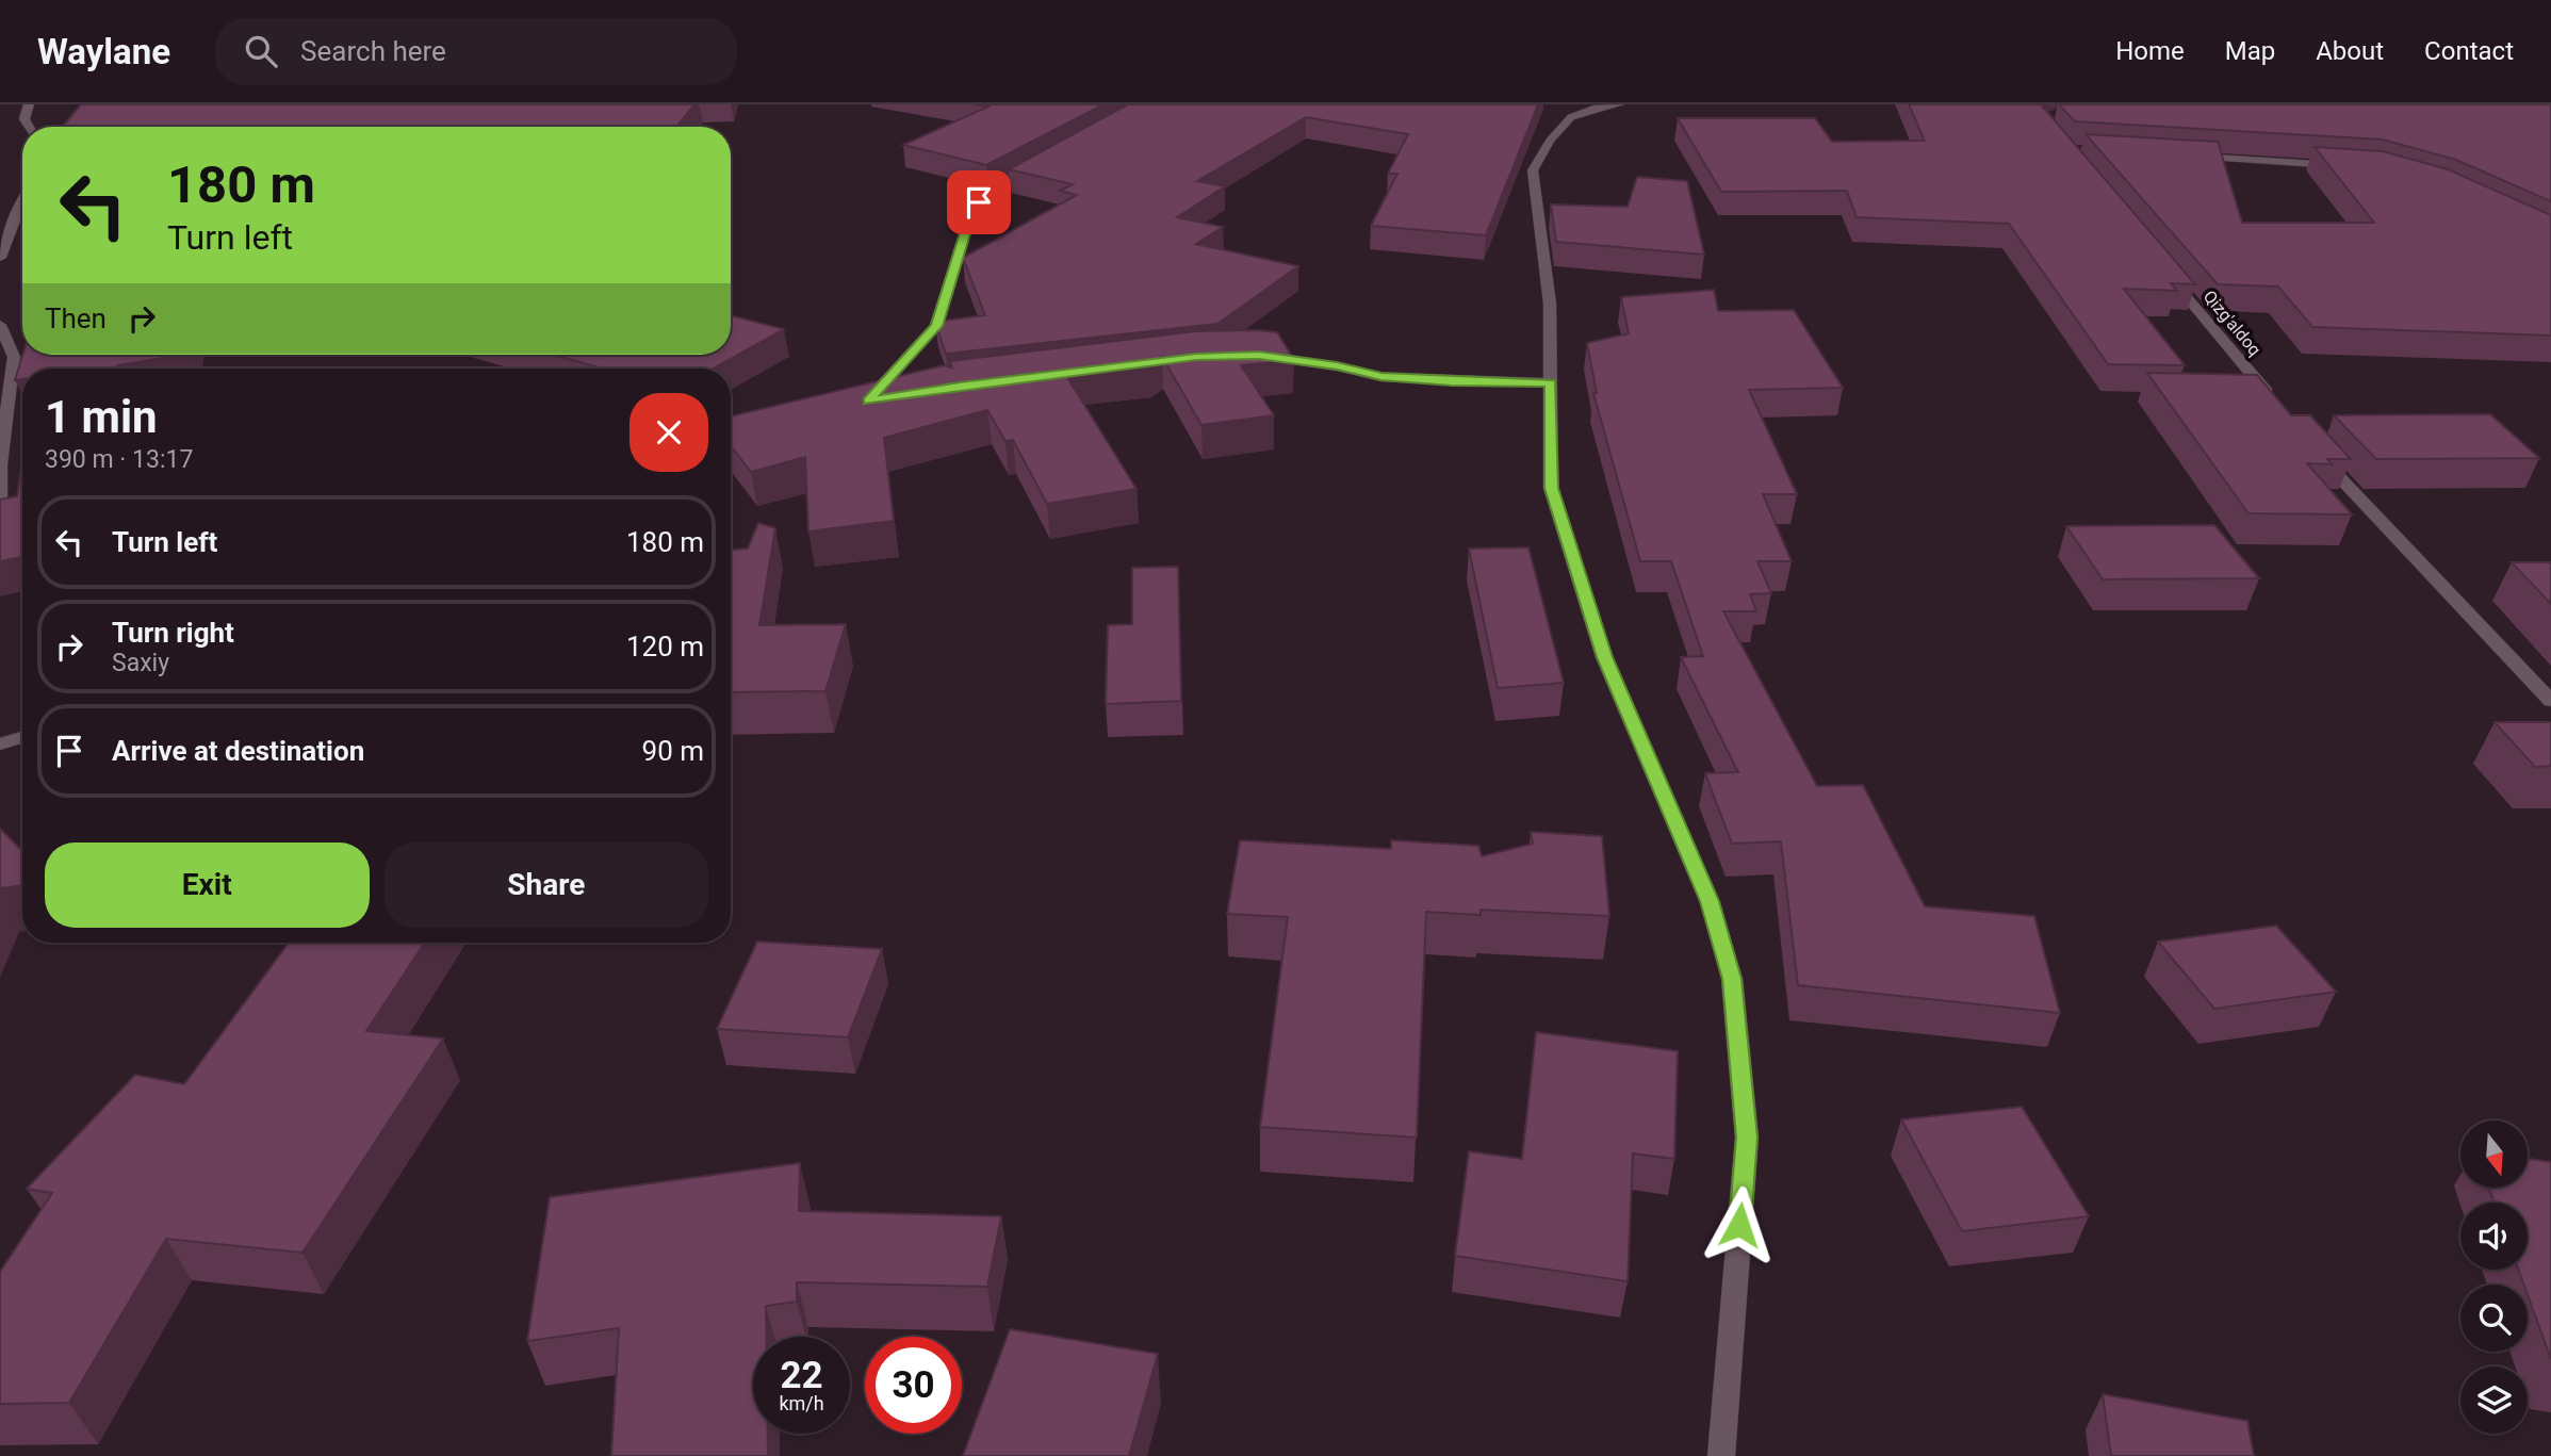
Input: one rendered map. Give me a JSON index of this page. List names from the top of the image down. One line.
{"streets":{"street":["Qizg'aldoq"]},"north":"bottom","page":{"header":"Waylane","search":"Search here","nav":["Home","Map","About","Contact"],"turn":["180 m","Turn left"],"then":"Then","heading":["1 min","390 m · 13:17"],"list":[{"name":"Turn left","value":"180 m"},{"name":"Turn right","note":"Saxiy","value":"120 m"},{"name":"Arrive at destination","value":"90 m"}],"buttons":["Exit","Share"],"speed":"22 km/h","limit":"30"}}
